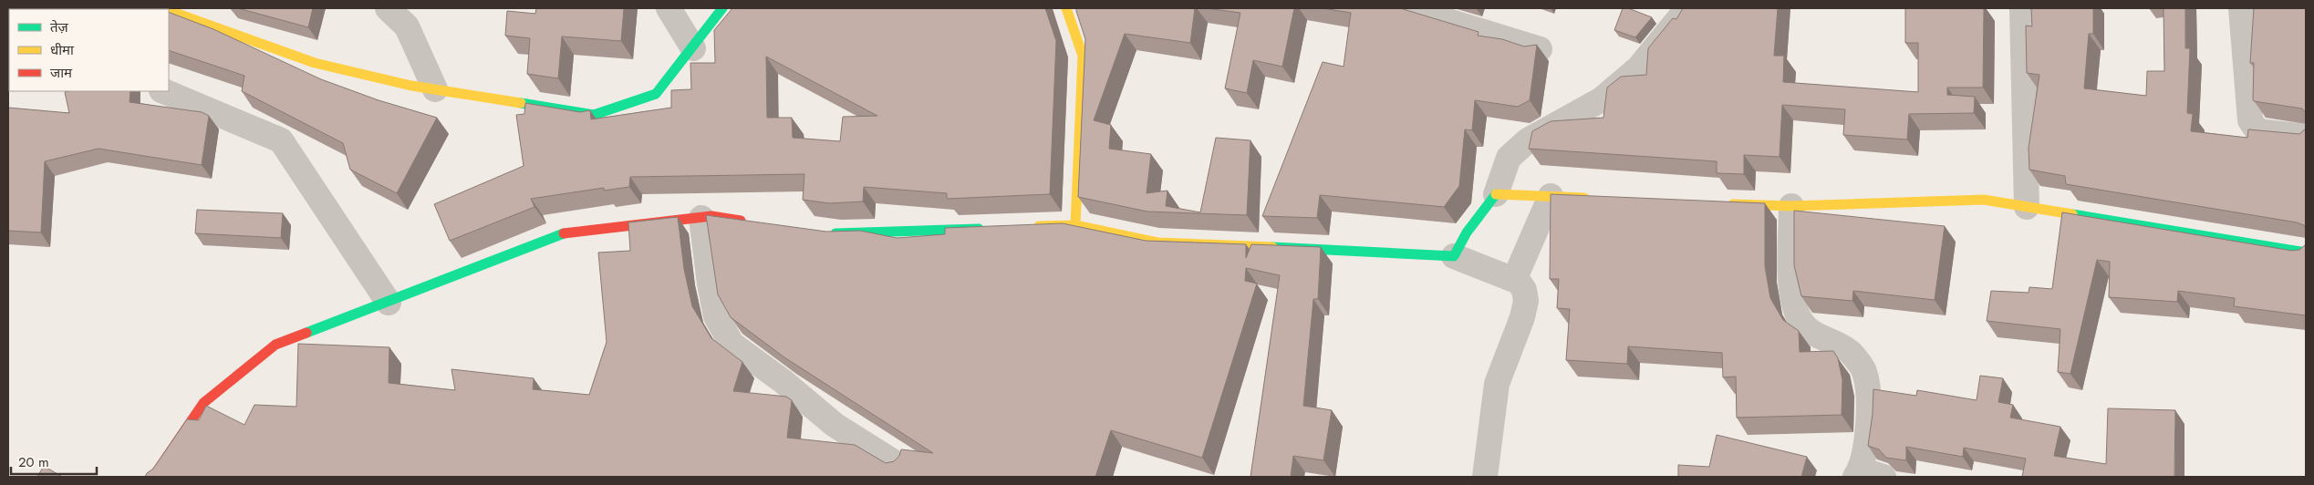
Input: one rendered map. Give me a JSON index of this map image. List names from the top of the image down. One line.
{"legend":["तेज़","धीमा","जाम"],"scale_bar":"20 m"}
